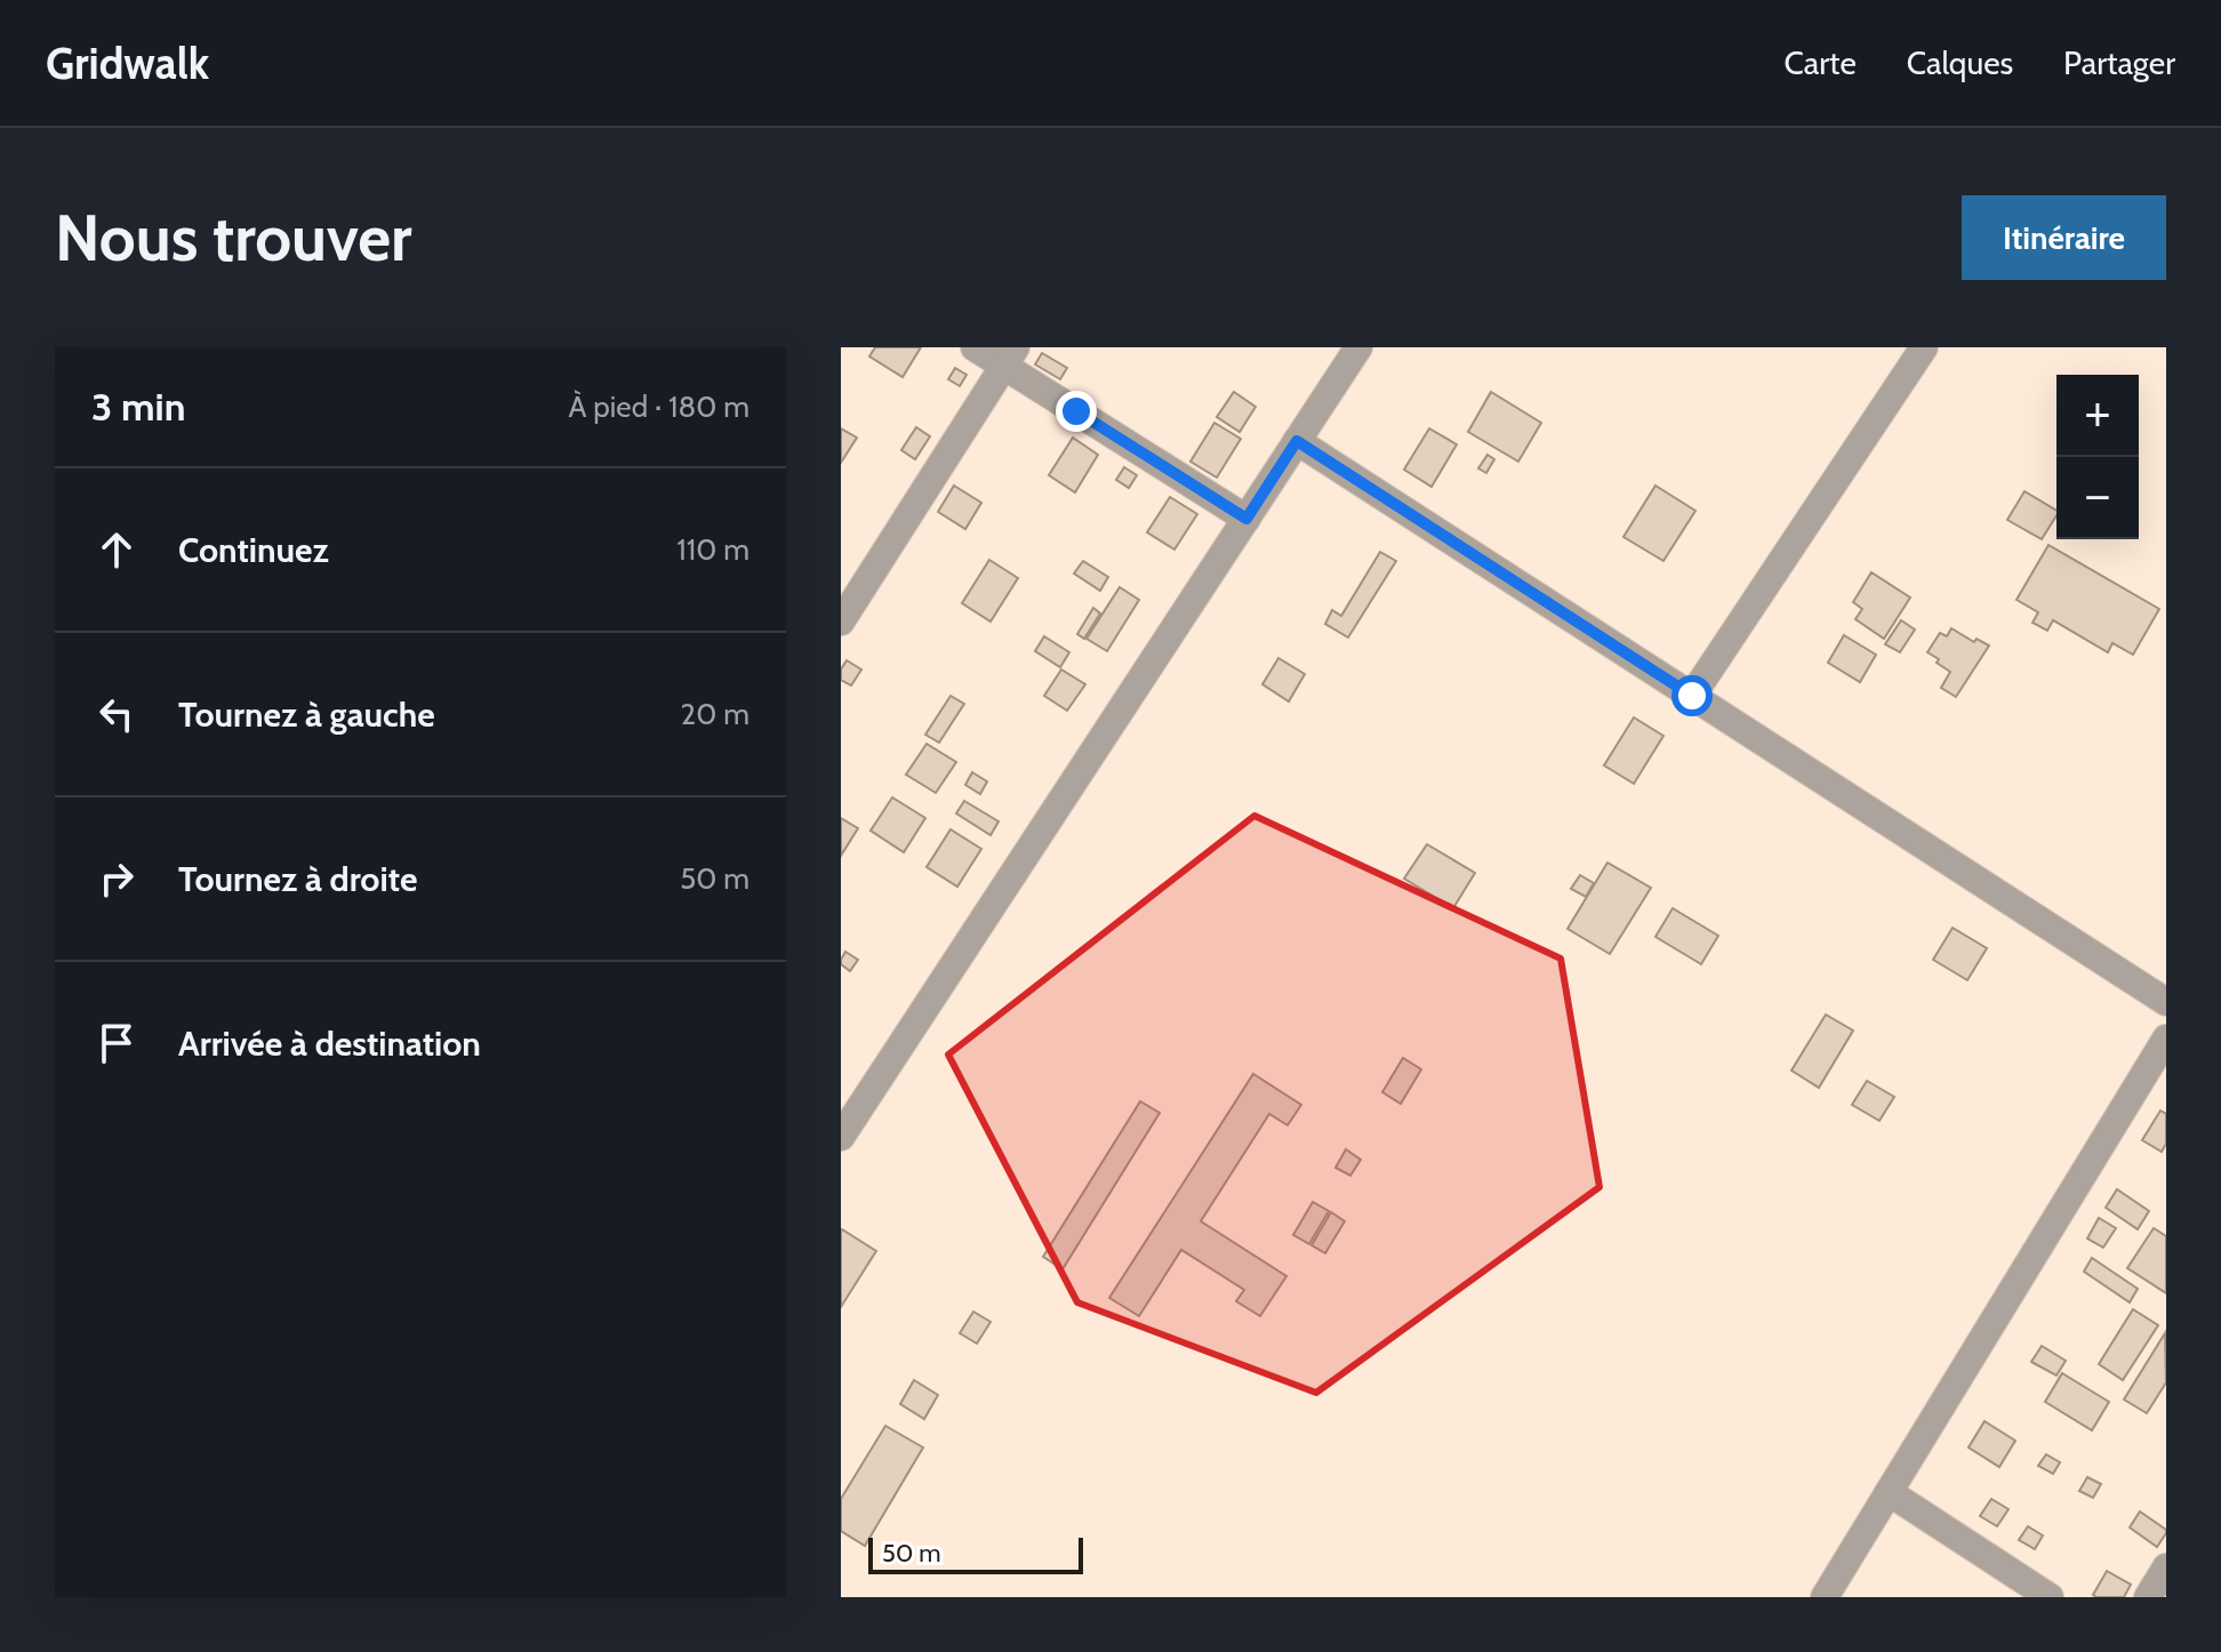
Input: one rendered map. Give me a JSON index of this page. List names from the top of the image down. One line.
{"scale_bar":"50 m","page":{"header":"Gridwalk","nav":["Carte","Calques","Partager"],"buttons":"Itinéraire","title":"Nous trouver","heading":["3 min","À pied · 180 m"],"map_buttons":["+","−"],"list":[["Continuez","110 m"],["Tournez à gauche","20 m"],["Tournez à droite","50 m"],"Arrivée à destination"],"scale":"50 m"}}
